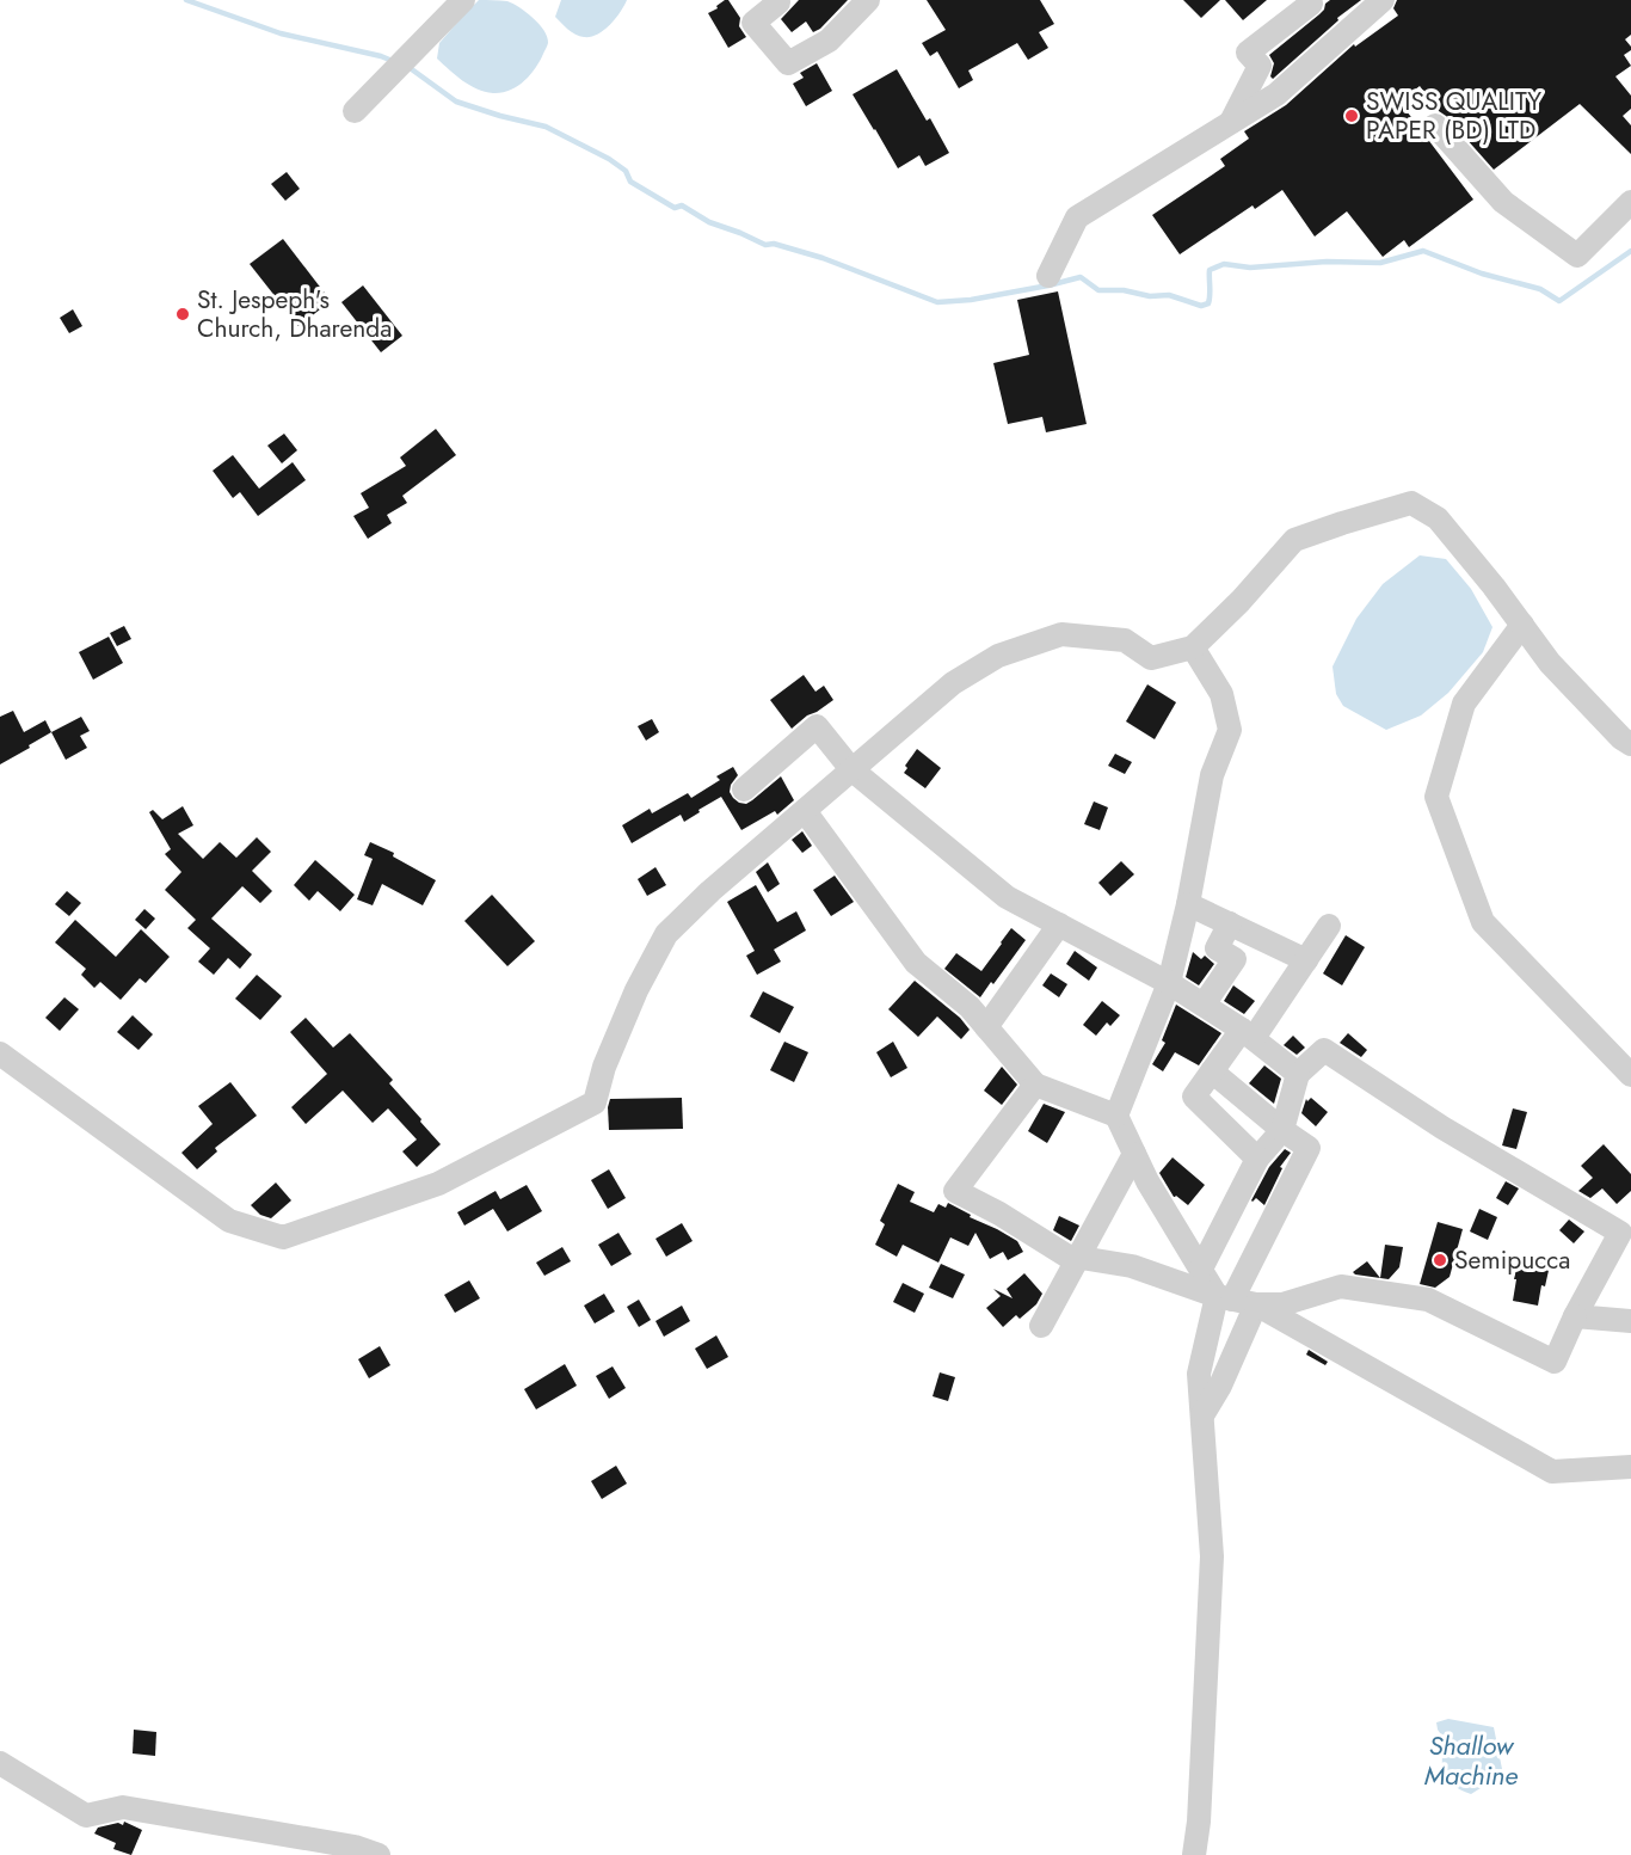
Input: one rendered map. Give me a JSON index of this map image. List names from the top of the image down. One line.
{"water":["Shallow Machine"],"places":["SWISS QUALITY PAPER (BD) LTD","St. Jespeph's Church, Dharenda","Semipucca"]}
